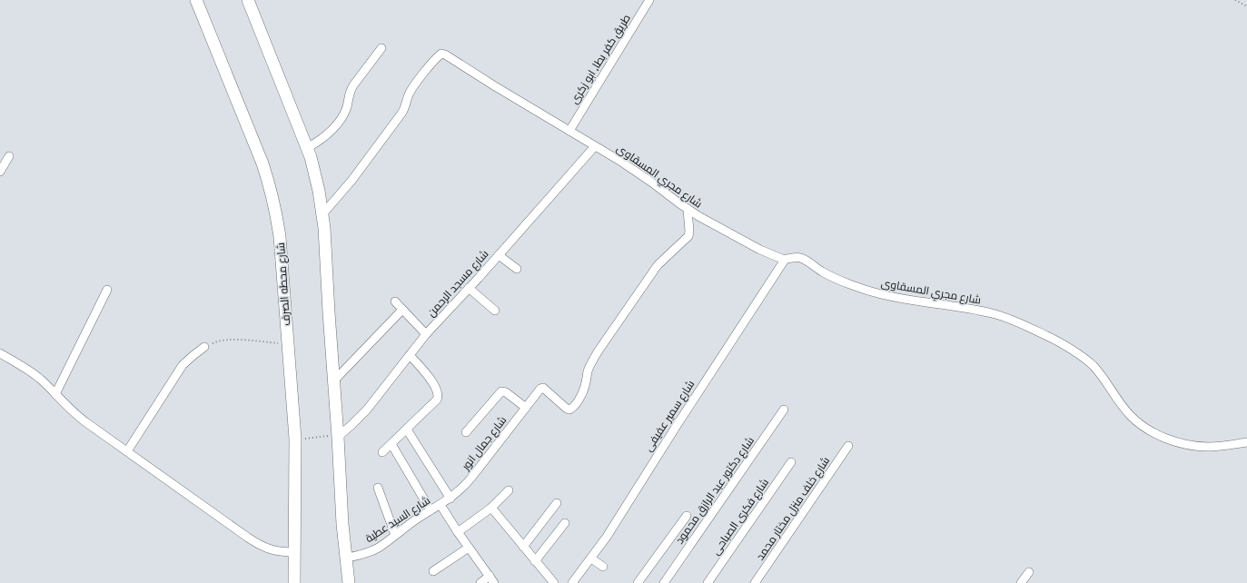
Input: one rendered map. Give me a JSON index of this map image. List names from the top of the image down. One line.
{"streets":{"street":["طريق كفر بطا, ابو زكرى","شارع مجري المسقاوى","شارع مسجد الرحمن","شارع محطه الصرف","شارع سمير عفيفى","شارع جمال انور","شارع دكتور عبد الرازق محمود","شارع خلف منزل مختار محمد","شارع فكرى الصباحى","شارع السيد عطية"]},"crossings":[["طريق كفر بطا, ابو زكرى","شارع مجري المسقاوى"],["شارع مجري المسقاوى","شارع مسجد الرحمن"],["شارع مجري المسقاوى","شارع سمير عفيفى"],["شارع مجري المسقاوى","شارع جمال انور"],["شارع جمال انور","شارع السيد عطية"]]}
